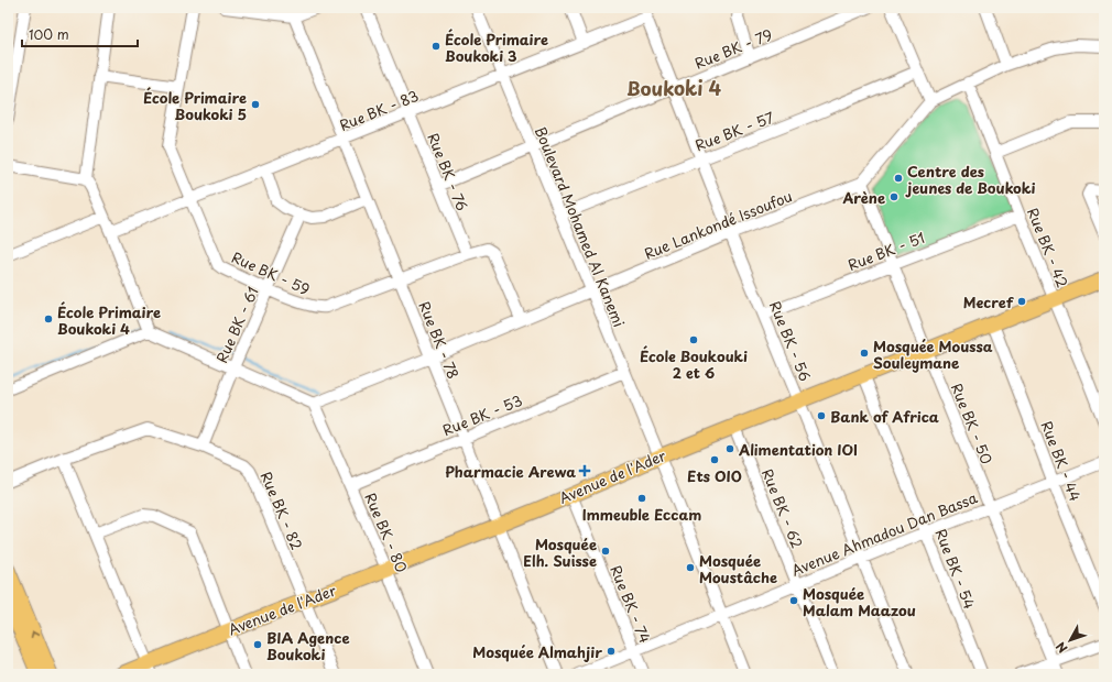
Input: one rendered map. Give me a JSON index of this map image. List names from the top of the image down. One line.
{"streets":{"main road":["Avenue de l'Ader"],"street":["Rue BK - 79","Rue BK - 83","Rue BK - 57","Rue BK - 76","Rue Lankondé Issoufou","Boulevard Mohamed Al Kanemi","Rue BK - 42","Rue BK - 51","Rue BK - 59","Rue BK - 61","Rue BK - 78","Rue BK - 56","Rue BK - 53","Rue BK - 50","Rue BK - 44","Rue BK - 62","Rue BK - 82","Rue BK - 80","Avenue Ahmadou Dan Bassa","Rue BK - 54","Rue BK - 74"]},"crossings":[["Rue BK - 79","Rue BK - 76"],["Rue BK - 79","Boulevard Mohamed Al Kanemi"],["Rue BK - 79","Rue BK - 56"],["Rue BK - 83","Rue BK - 76"],["Rue BK - 83","Boulevard Mohamed Al Kanemi"],["Rue BK - 83","Rue BK - 59"],["Rue BK - 83","Rue BK - 78"],["Rue BK - 83","Rue BK - 56"],["Rue BK - 57","Boulevard Mohamed Al Kanemi"],["Rue BK - 57","Rue BK - 56"],["Rue BK - 76","Rue BK - 59"],["Rue Lankondé Issoufou","Boulevard Mohamed Al Kanemi"],["Rue Lankondé Issoufou","Rue BK - 42"],["Rue Lankondé Issoufou","Rue BK - 78"],["Rue Lankondé Issoufou","Rue BK - 56"],["Rue Lankondé Issoufou","Rue BK - 50"],["Rue Lankondé Issoufou","Rue BK - 80"],["Boulevard Mohamed Al Kanemi","Rue BK - 53"],["Boulevard Mohamed Al Kanemi","Avenue de l'Ader"],["Boulevard Mohamed Al Kanemi","Avenue Ahmadou Dan Bassa"],["Rue BK - 42","Rue BK - 51"],["Rue BK - 42","Avenue de l'Ader"],["Rue BK - 51","Rue BK - 56"],["Rue BK - 51","Rue BK - 50"],["Rue BK - 59","Rue BK - 61"],["Rue BK - 59","Rue BK - 78"],["Rue BK - 61","Rue BK - 82"],["Rue BK - 78","Rue BK - 53"],["Rue BK - 78","Avenue de l'Ader"],["Rue BK - 56","Avenue de l'Ader"],["Rue BK - 56","Avenue Ahmadou Dan Bassa"],["Rue BK - 53","Rue BK - 80"],["Rue BK - 50","Avenue de l'Ader"],["Rue BK - 50","Avenue Ahmadou Dan Bassa"],["Rue BK - 44","Avenue de l'Ader"],["Rue BK - 44","Avenue Ahmadou Dan Bassa"],["Avenue de l'Ader","Rue BK - 62"],["Avenue de l'Ader","Rue BK - 82"],["Avenue de l'Ader","Rue BK - 80"],["Avenue de l'Ader","Rue BK - 54"],["Avenue de l'Ader","Rue BK - 74"],["Rue BK - 62","Avenue Ahmadou Dan Bassa"],["Avenue Ahmadou Dan Bassa","Rue BK - 54"],["Avenue Ahmadou Dan Bassa","Rue BK - 74"]],"districts":["Boukoki 4"],"places":{"other":["École Primaire Boukoki 3","École Primaire Boukoki 5","Centre des jeunes de Boukoki","Arène","Mecref","École Primaire Boukoki 4","École Boukouki 2 et 6","Mosquée Moussa Souleymane","Bank of Africa","Alimentation IOI","Ets OIO","Immeuble Eccam","Mosquée Elh. Suisse","Mosquée Moustâche","Mosquée Malam Maazou","BIA Agence Boukoki","Mosquée Almahjir"],"health":["Pharmacie Arewa"]},"scale_bar":"100 m","north":"bottom left"}
